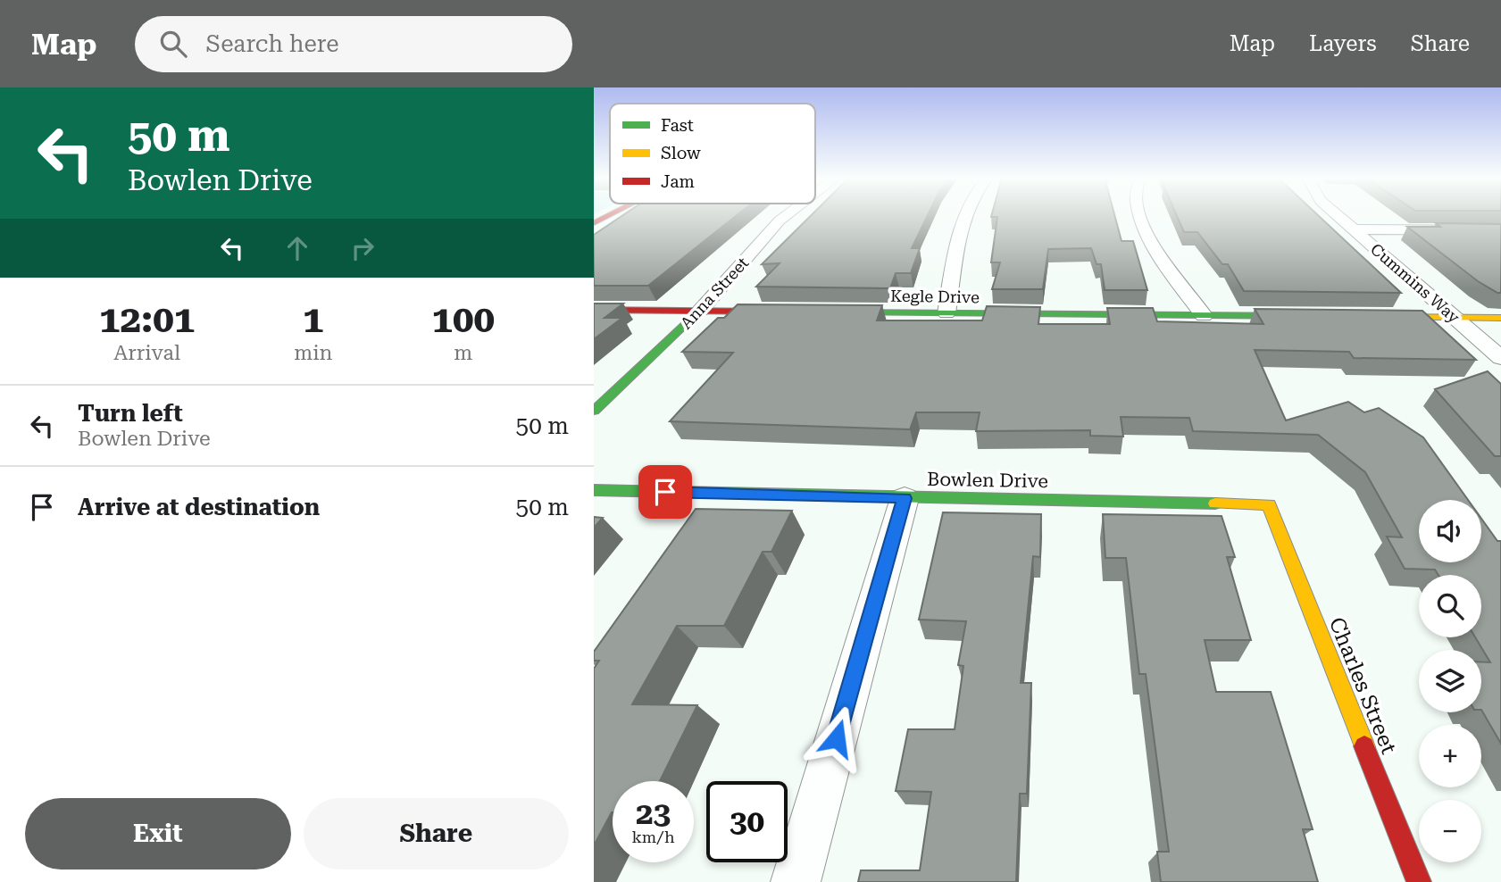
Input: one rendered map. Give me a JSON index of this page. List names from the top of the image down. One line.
{"streets":{"street":["Cummins Way","Anna Street","Kegle Drive","Bowlen Drive","Charles Street"]},"crossings":[["Bowlen Drive","Charles Street"]],"legend":["Fast","Slow","Jam"],"page":{"header":"Map","search":"Search here","nav":["Map","Layers","Share"],"turn":["50 m","Bowlen Drive"],"eta":["12:01","Arrival","1","min","100","m"],"list":[{"name":"Turn left","note":"Bowlen Drive","value":"50 m"},{"name":"Arrive at destination","value":"50 m"}],"map_buttons":["+","−"],"speed":"23 km/h","limit":"30","buttons":["Exit","Share"]}}
